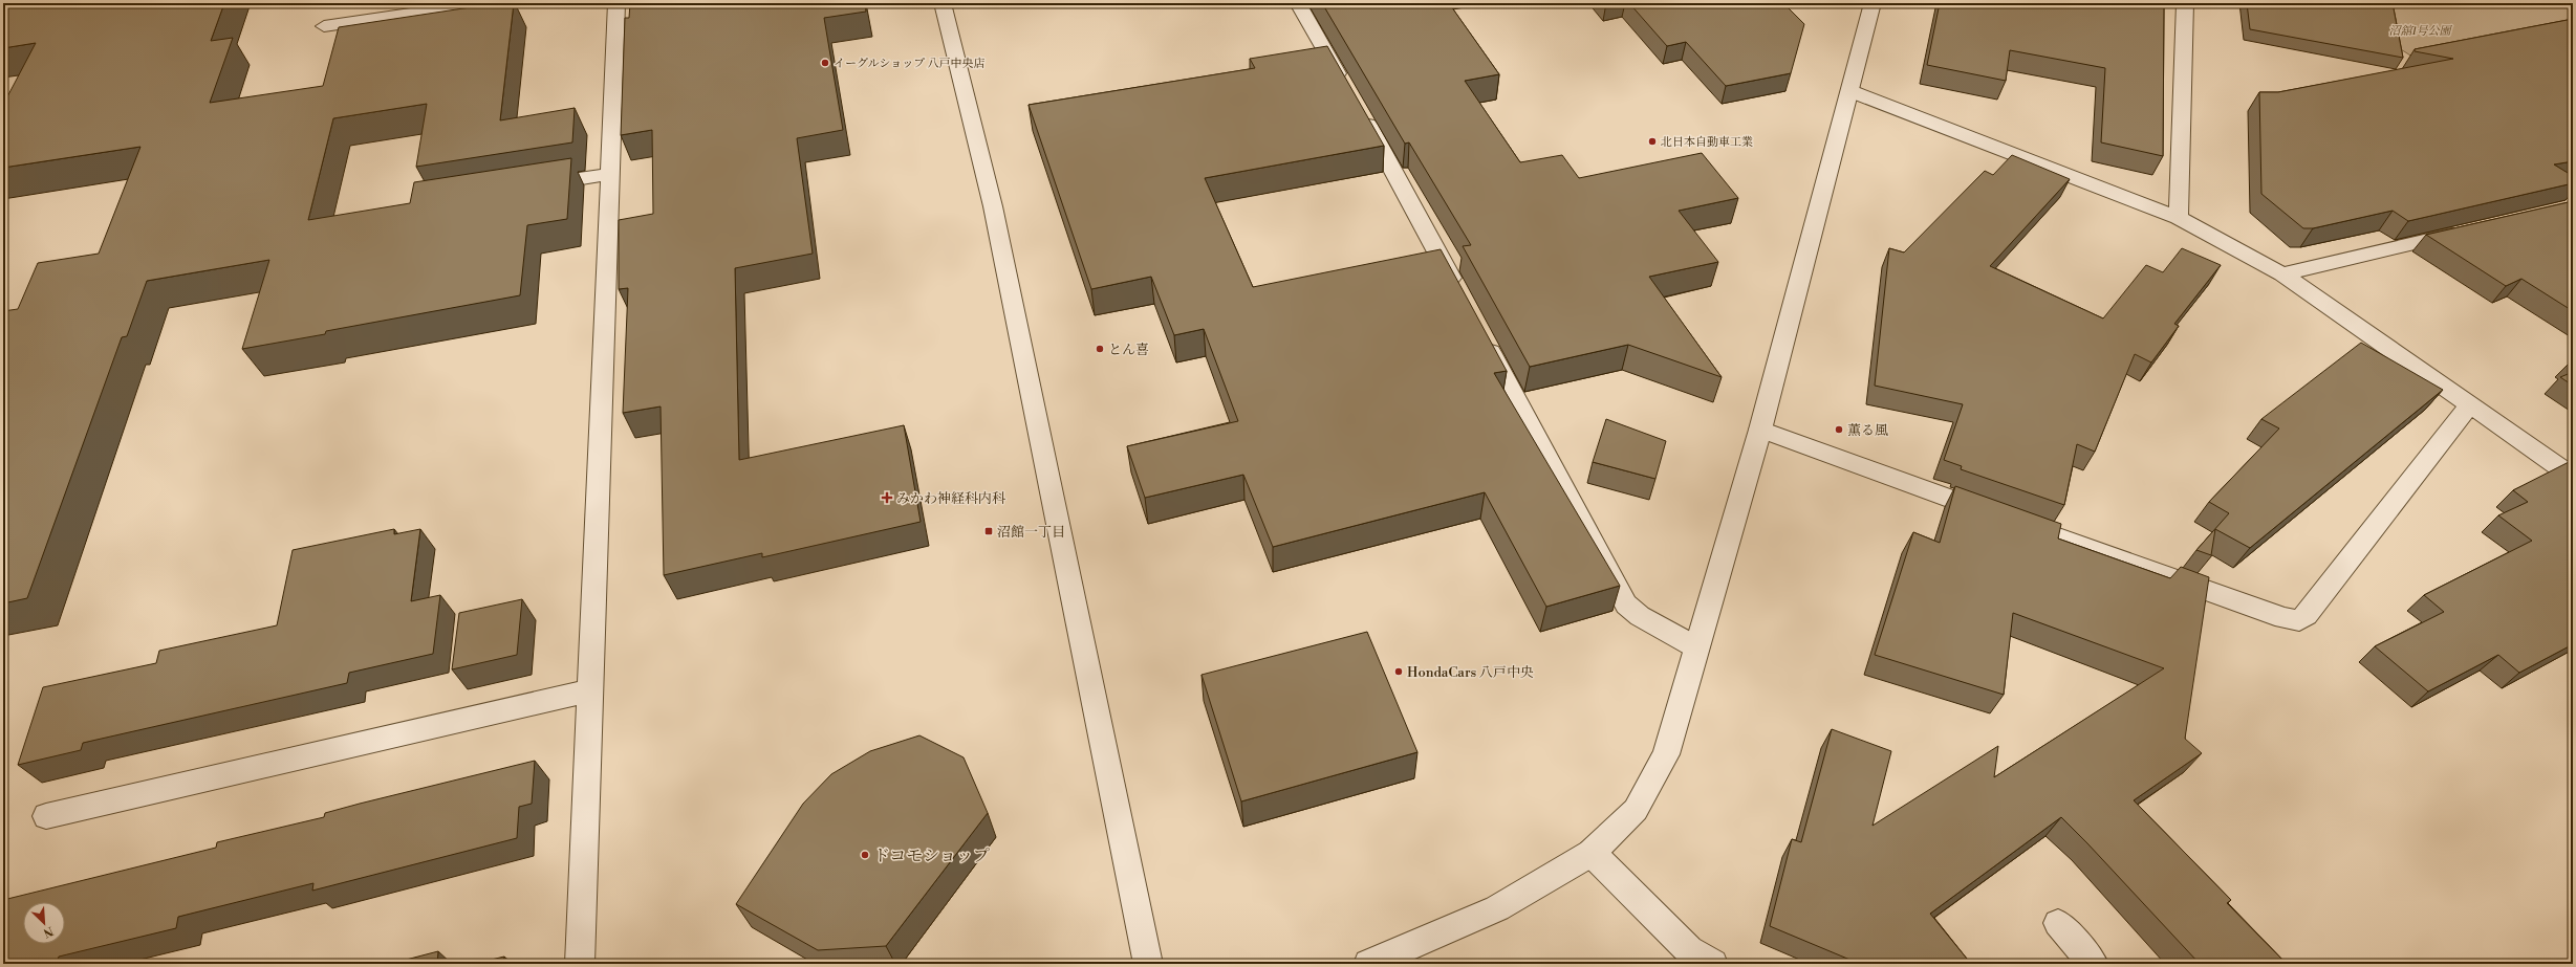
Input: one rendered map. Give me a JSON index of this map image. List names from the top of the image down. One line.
{"parks":["沼舘1号公園"],"places":{"other":["イーグルショップ 八戸中央店","北日本自動車工業","とん喜","薫る風","HondaCars 八戸中央","ドコモショップ"],"health":["みかわ神経科内科"],"transit":["沼館一丁目"]},"north":"bottom right"}
